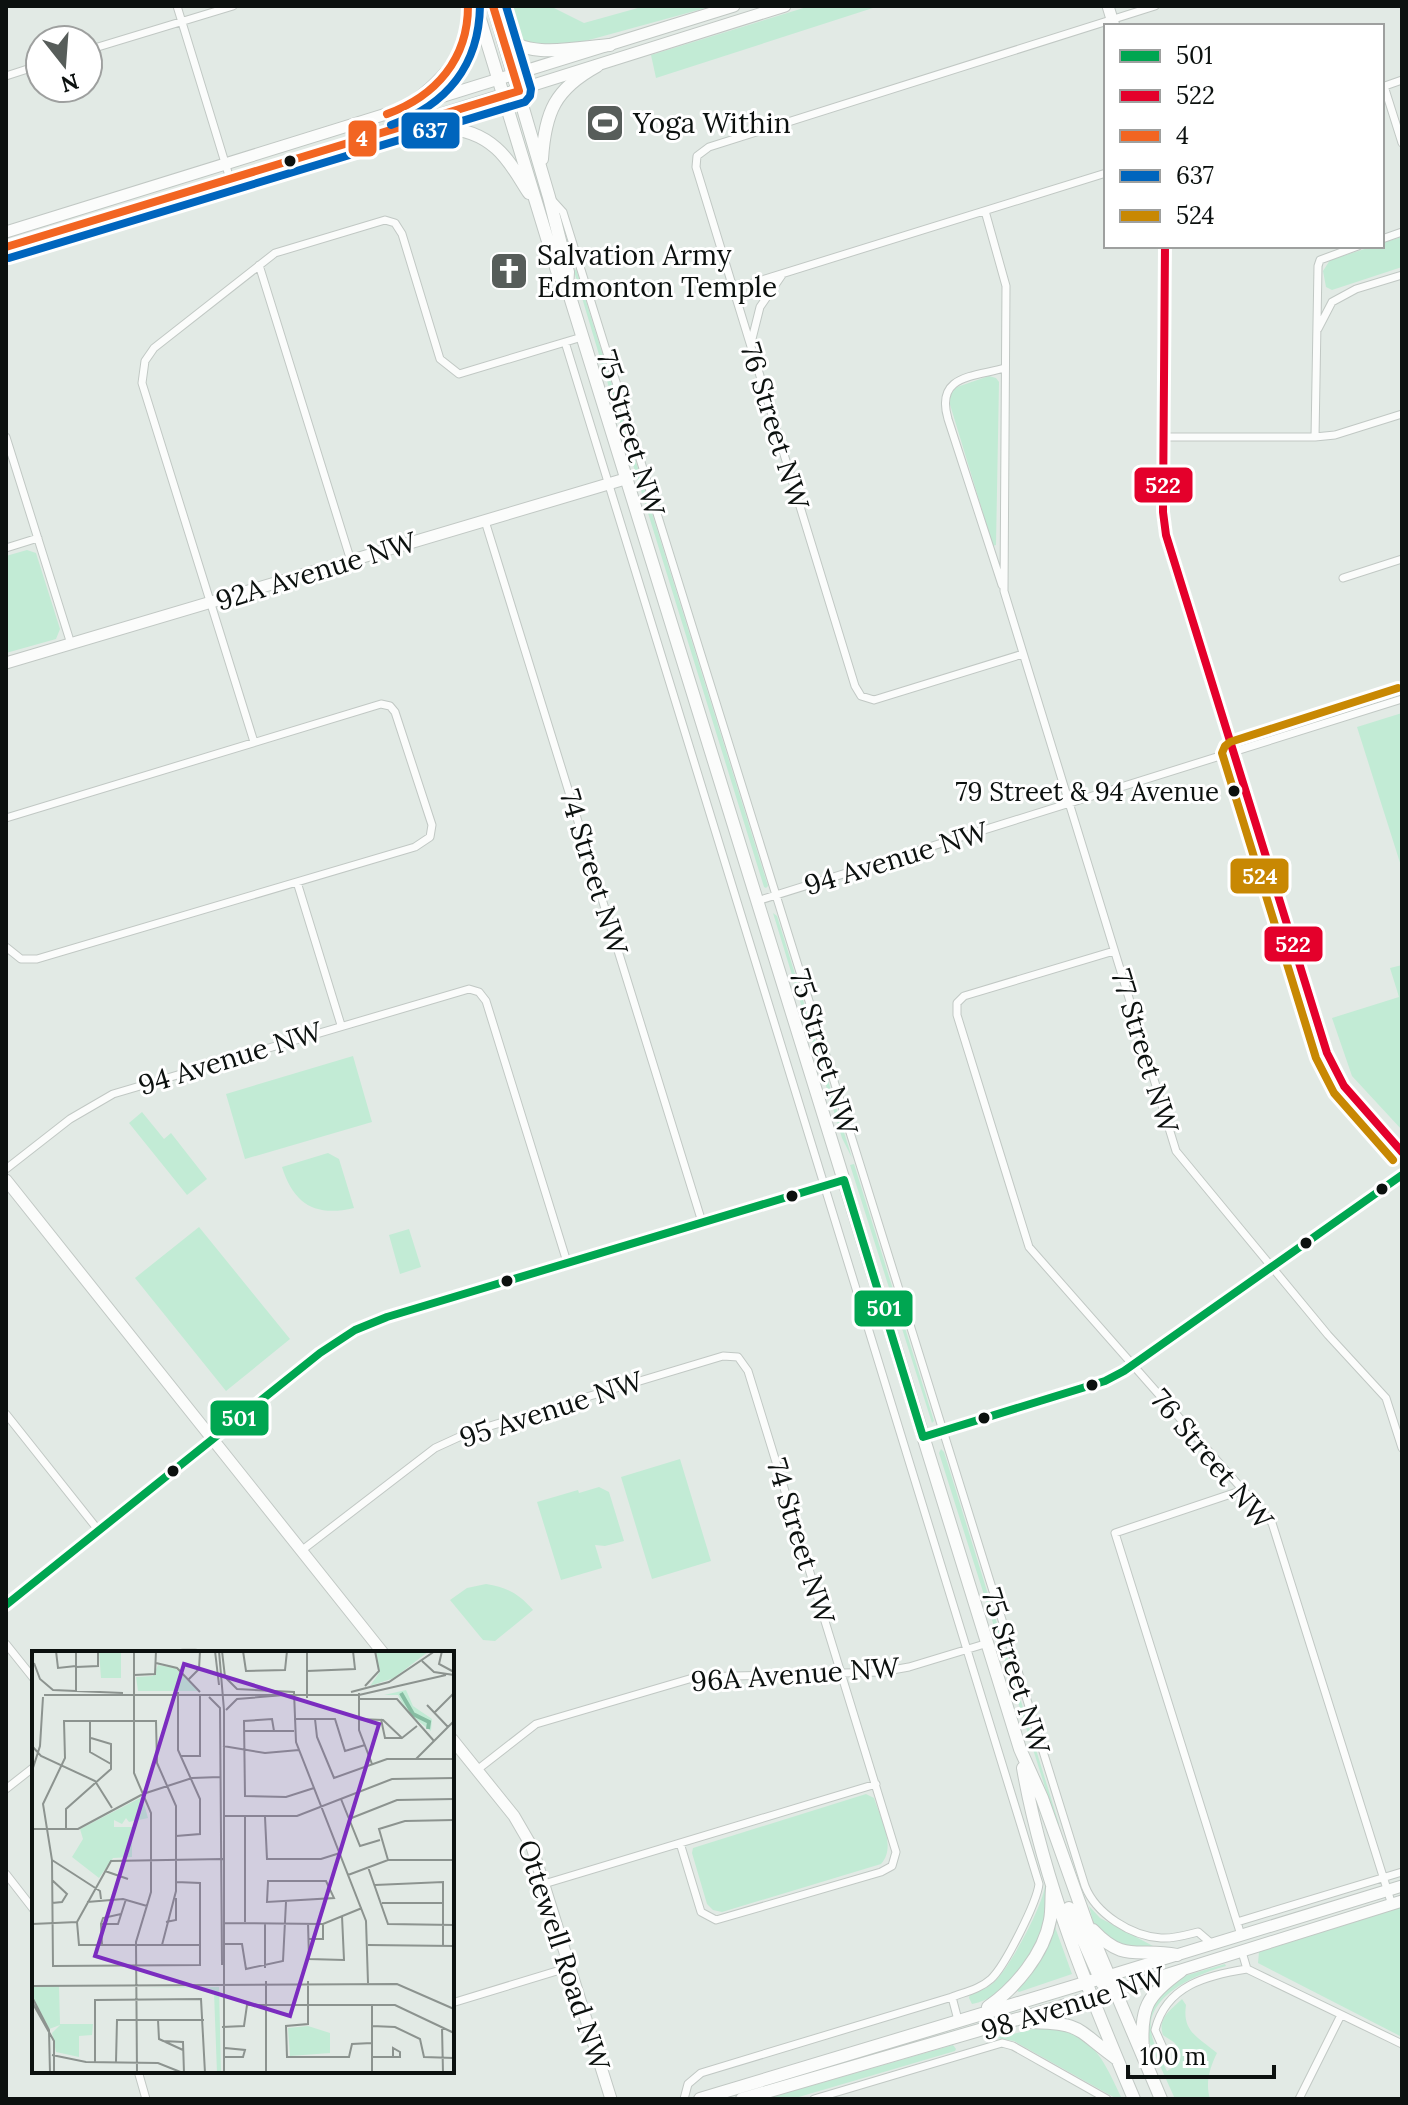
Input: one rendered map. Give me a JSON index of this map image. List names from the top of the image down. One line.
{"streets":{"main road":["75 Street NW","98 Avenue NW"],"street":["76 Street NW","92A Avenue NW","94 Avenue NW","74 Street NW","77 Street NW","95 Avenue NW","96A Avenue NW","Ottewell Road NW"]},"crossings":[["76 Street NW","77 Street NW"],["76 Street NW","98 Avenue NW"],["75 Street NW","92A Avenue NW"],["75 Street NW","94 Avenue NW"],["75 Street NW","96A Avenue NW"],["75 Street NW","98 Avenue NW"],["92A Avenue NW","74 Street NW"],["94 Avenue NW","77 Street NW"],["74 Street NW","95 Avenue NW"],["74 Street NW","96A Avenue NW"],["96A Avenue NW","Ottewell Road NW"]],"places":{"sports":["Yoga Within"],"church":["Salvation Army Edmonton Temple"],"other":["79 Street & 94 Avenue"]},"lines":["transit line 4","transit line 637","transit line 522","transit line 524","transit line 501"],"legend":["501","522","4","637","524"],"scale_bar":"100 m","north":"bottom"}
